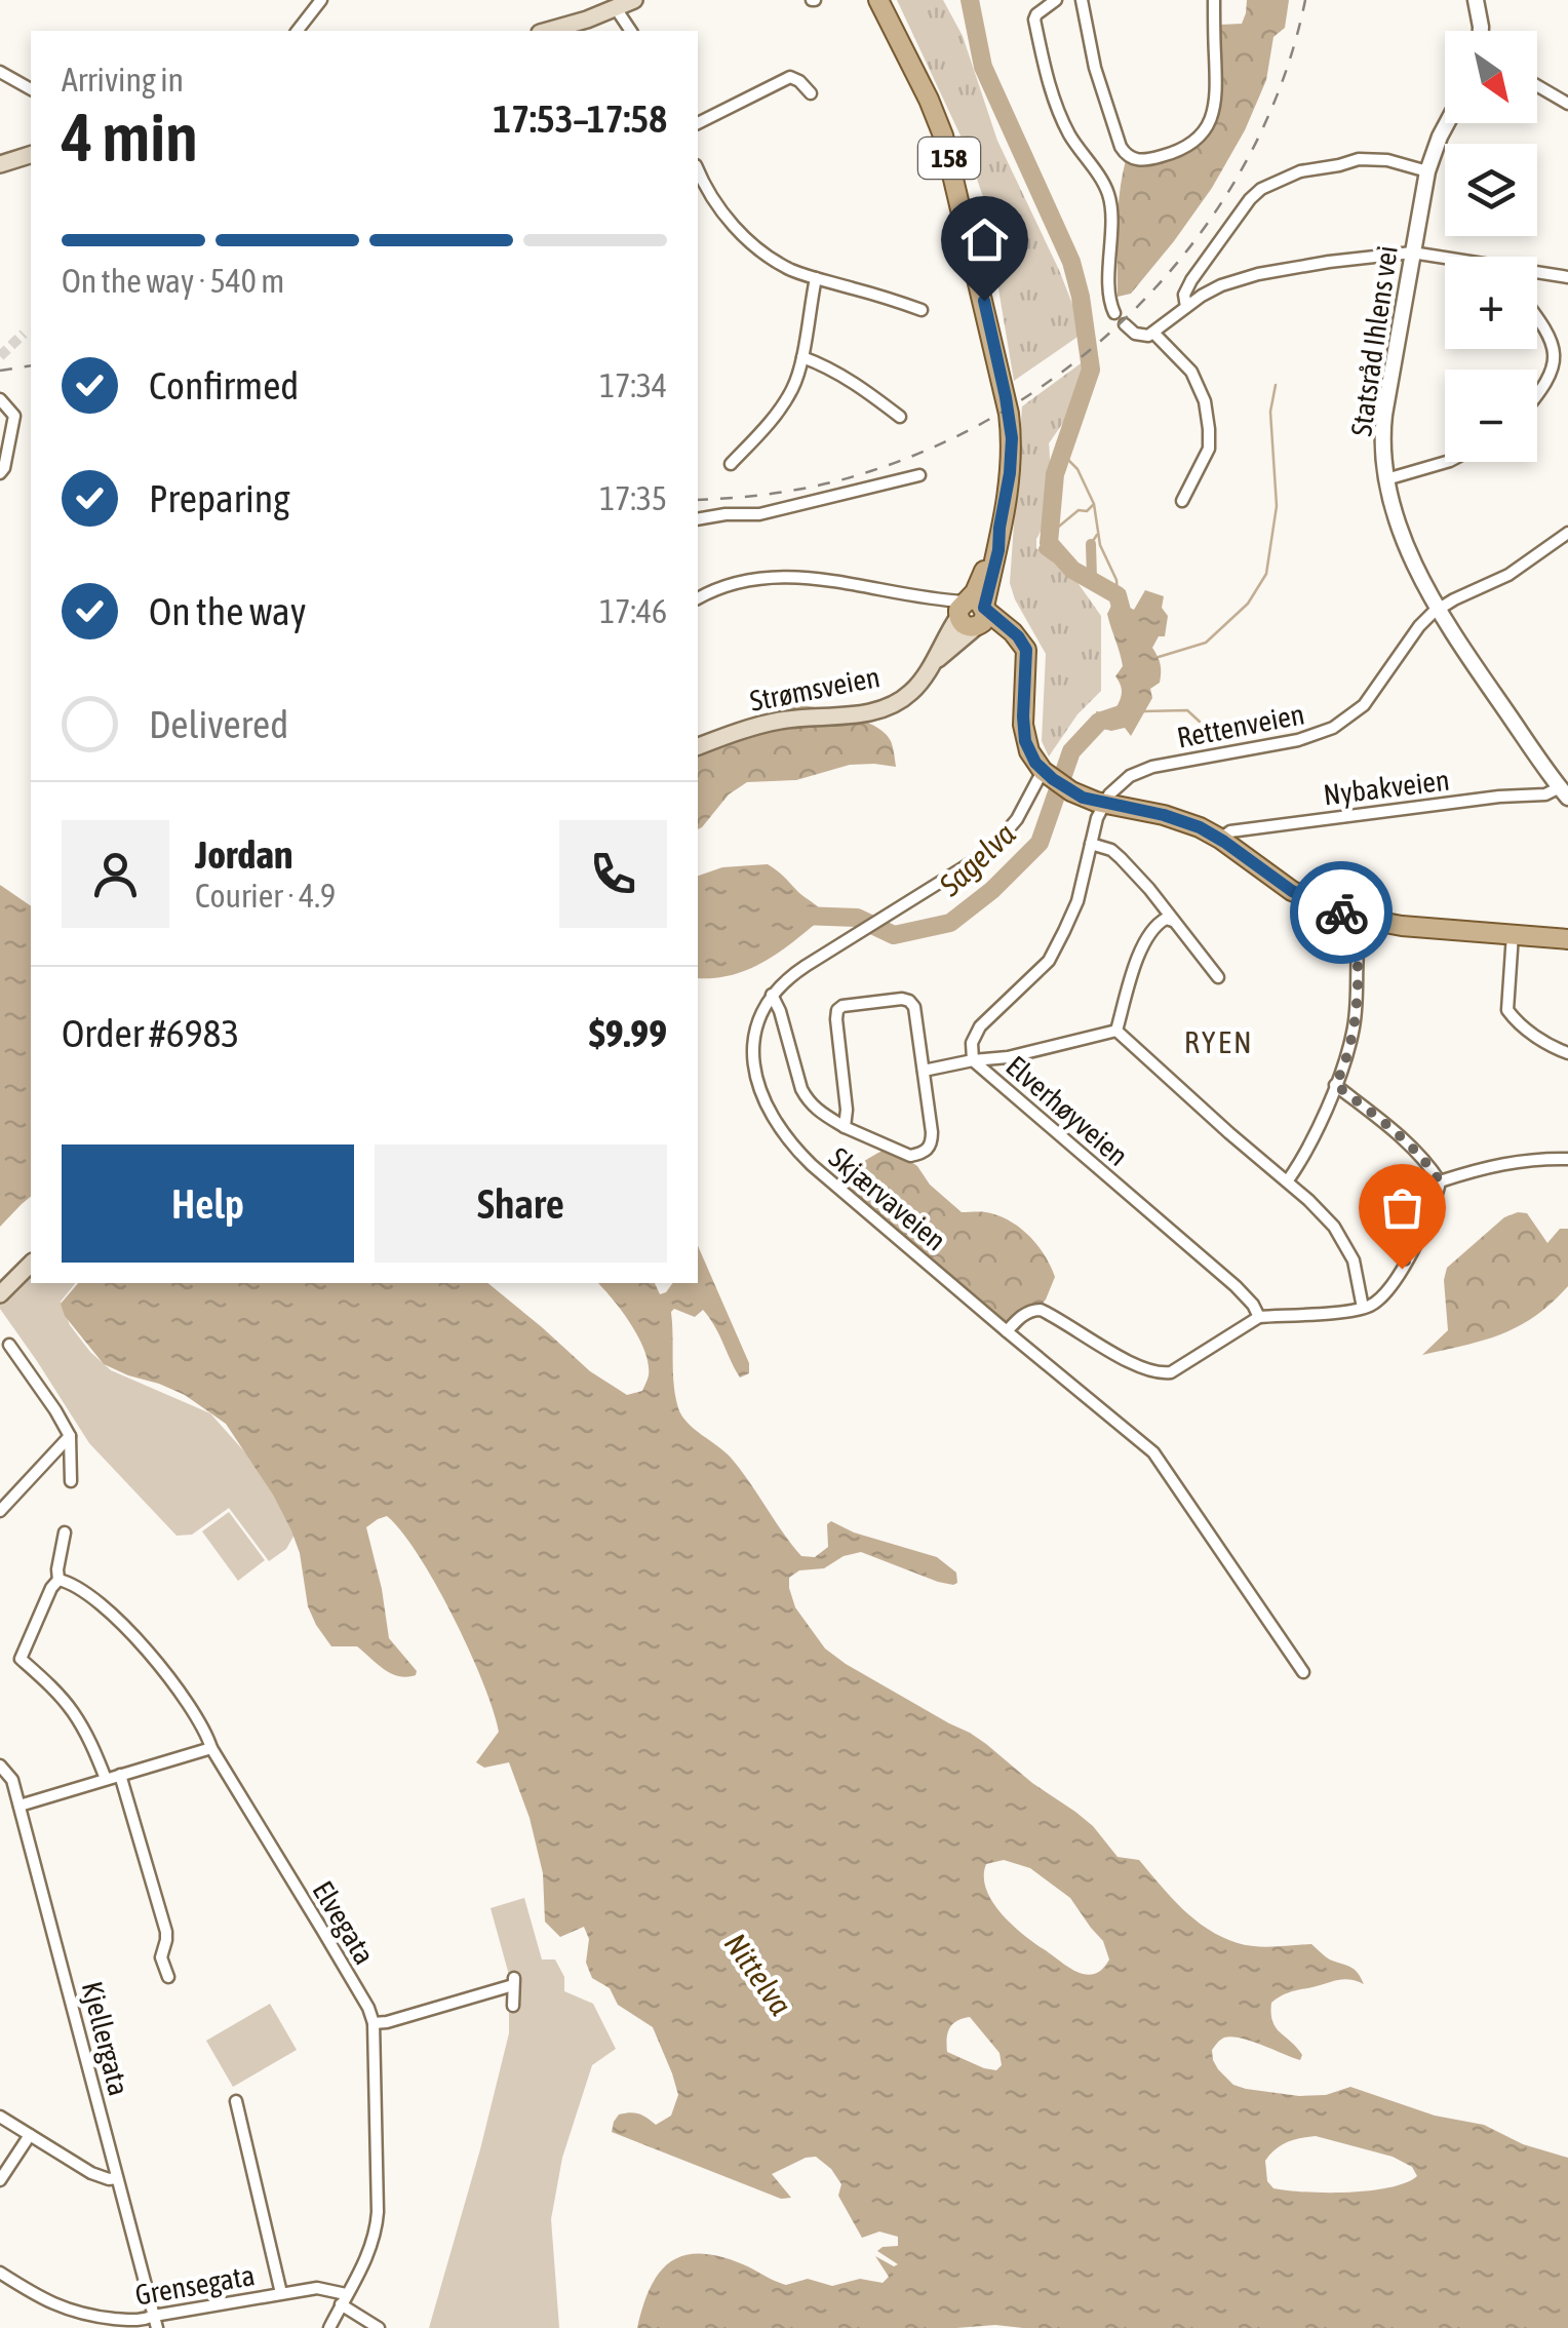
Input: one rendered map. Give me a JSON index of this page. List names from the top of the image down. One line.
{"streets":{"main road":["158","Strømsveien"],"street":["Statsråd Ihlens vei","Rettenveien","Nybakveien","Elverhøyveien","Skjærvaveien","Elvegata","Kjellergata","Grensegata"]},"crossings":[["Statsråd Ihlens vei","Rettenveien"],["Statsråd Ihlens vei","Nybakveien"],["Rettenveien","Elverhøyveien"],["Elvegata","Grensegata"],["Kjellergata","Grensegata"]],"districts":["RYEN"],"water":["Sagelva","Nittelva"],"north":"bottom right","page":{"map_buttons":["+","−"],"heading":["4 min","Arriving in","17:53–17:58"],"panel":["Jordan","Courier · 4.9","Order #6983","$9.99"],"bar":"On the way · 540 m","list":[["Confirmed","17:34"],["Preparing","17:35"],["On the way","17:46"],"Delivered"],"buttons":["Help","Share"]}}
